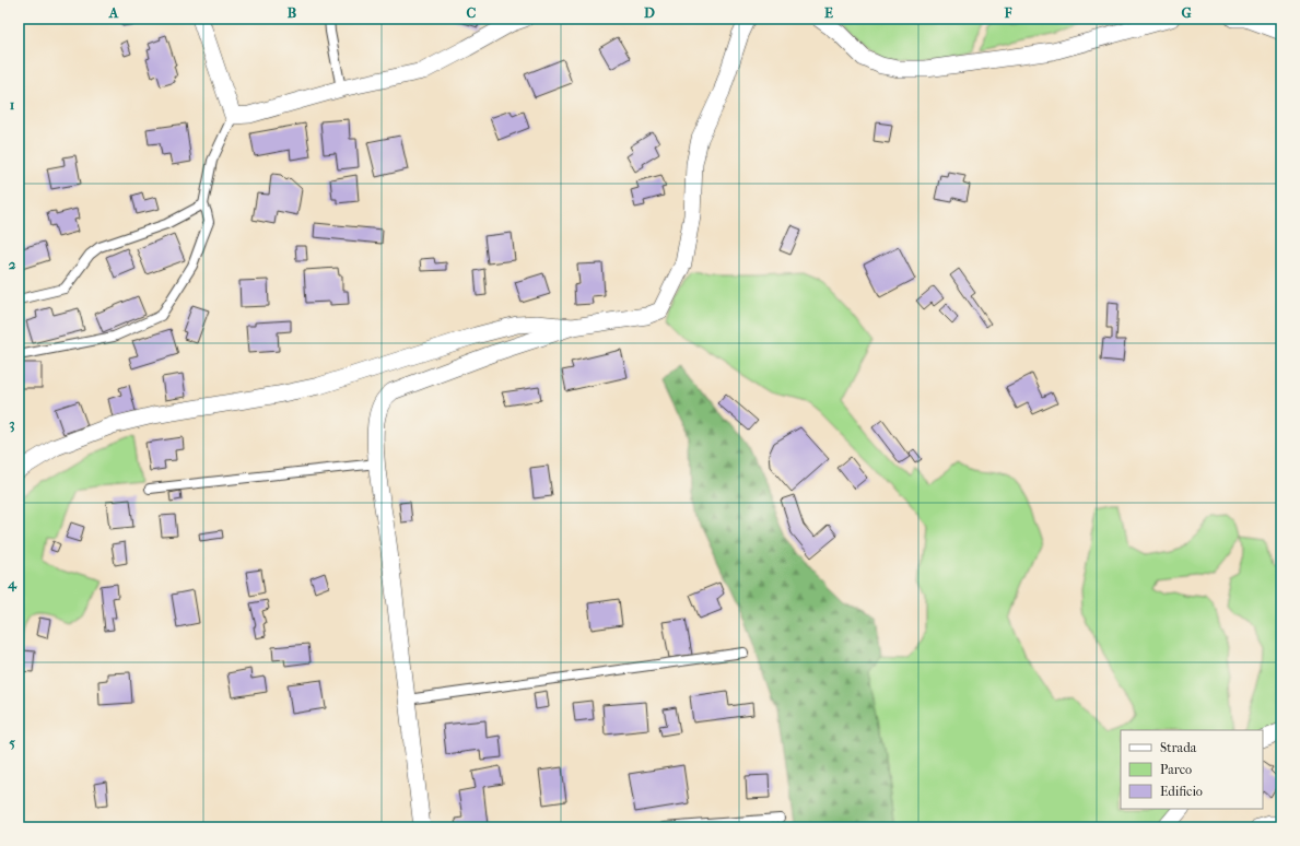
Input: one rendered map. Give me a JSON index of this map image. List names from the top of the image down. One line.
{"legend":["Strada","Parco","Edificio"],"grid":{"columns":["A","B","C","D","E","F","G"],"rows":["1","2","3","4","5"]}}
